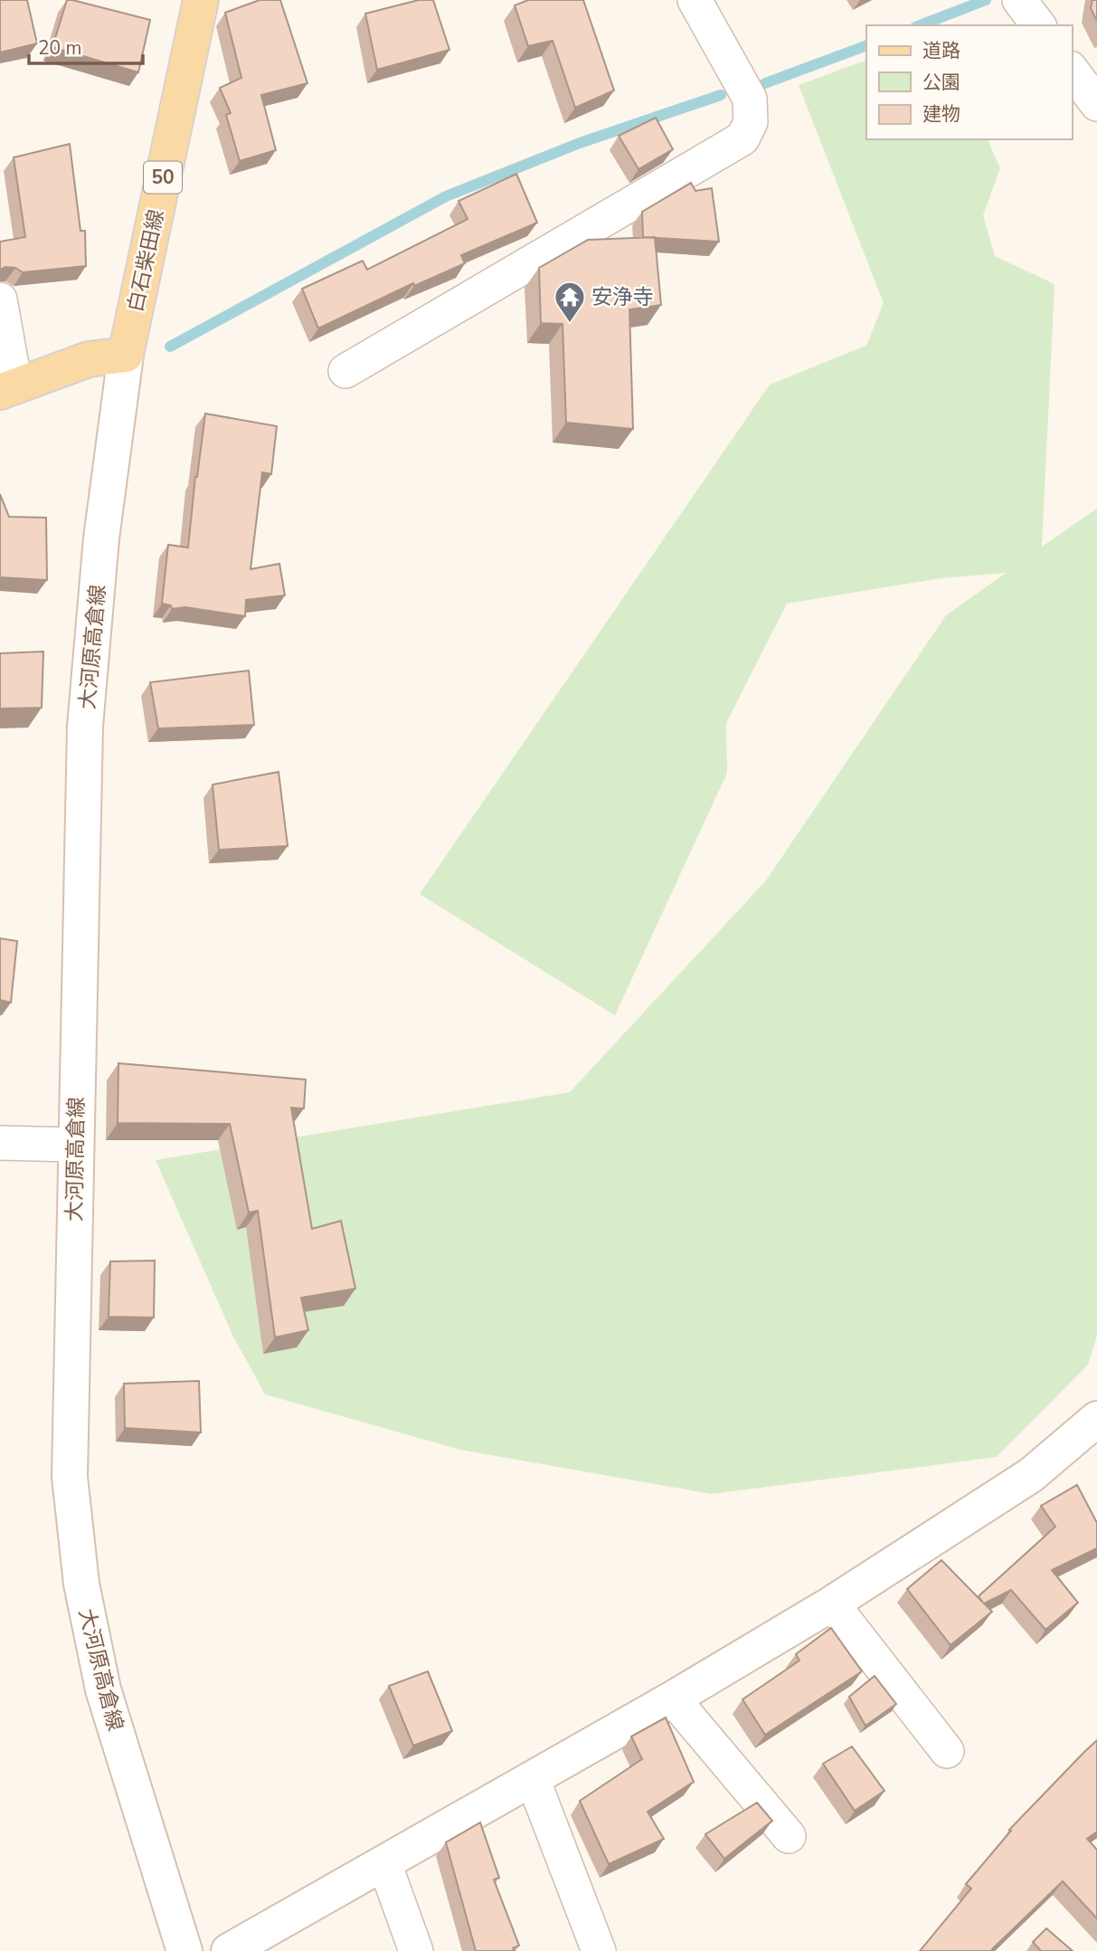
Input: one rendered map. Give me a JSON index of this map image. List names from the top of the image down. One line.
{"streets":{"main road":["50","白石柴田線","大河原高倉線"]},"crossings":[["白石柴田線","大河原高倉線"]],"places":{"temple":["安浄寺"]},"legend":["道路","公園","建物"],"scale_bar":"20 m"}
